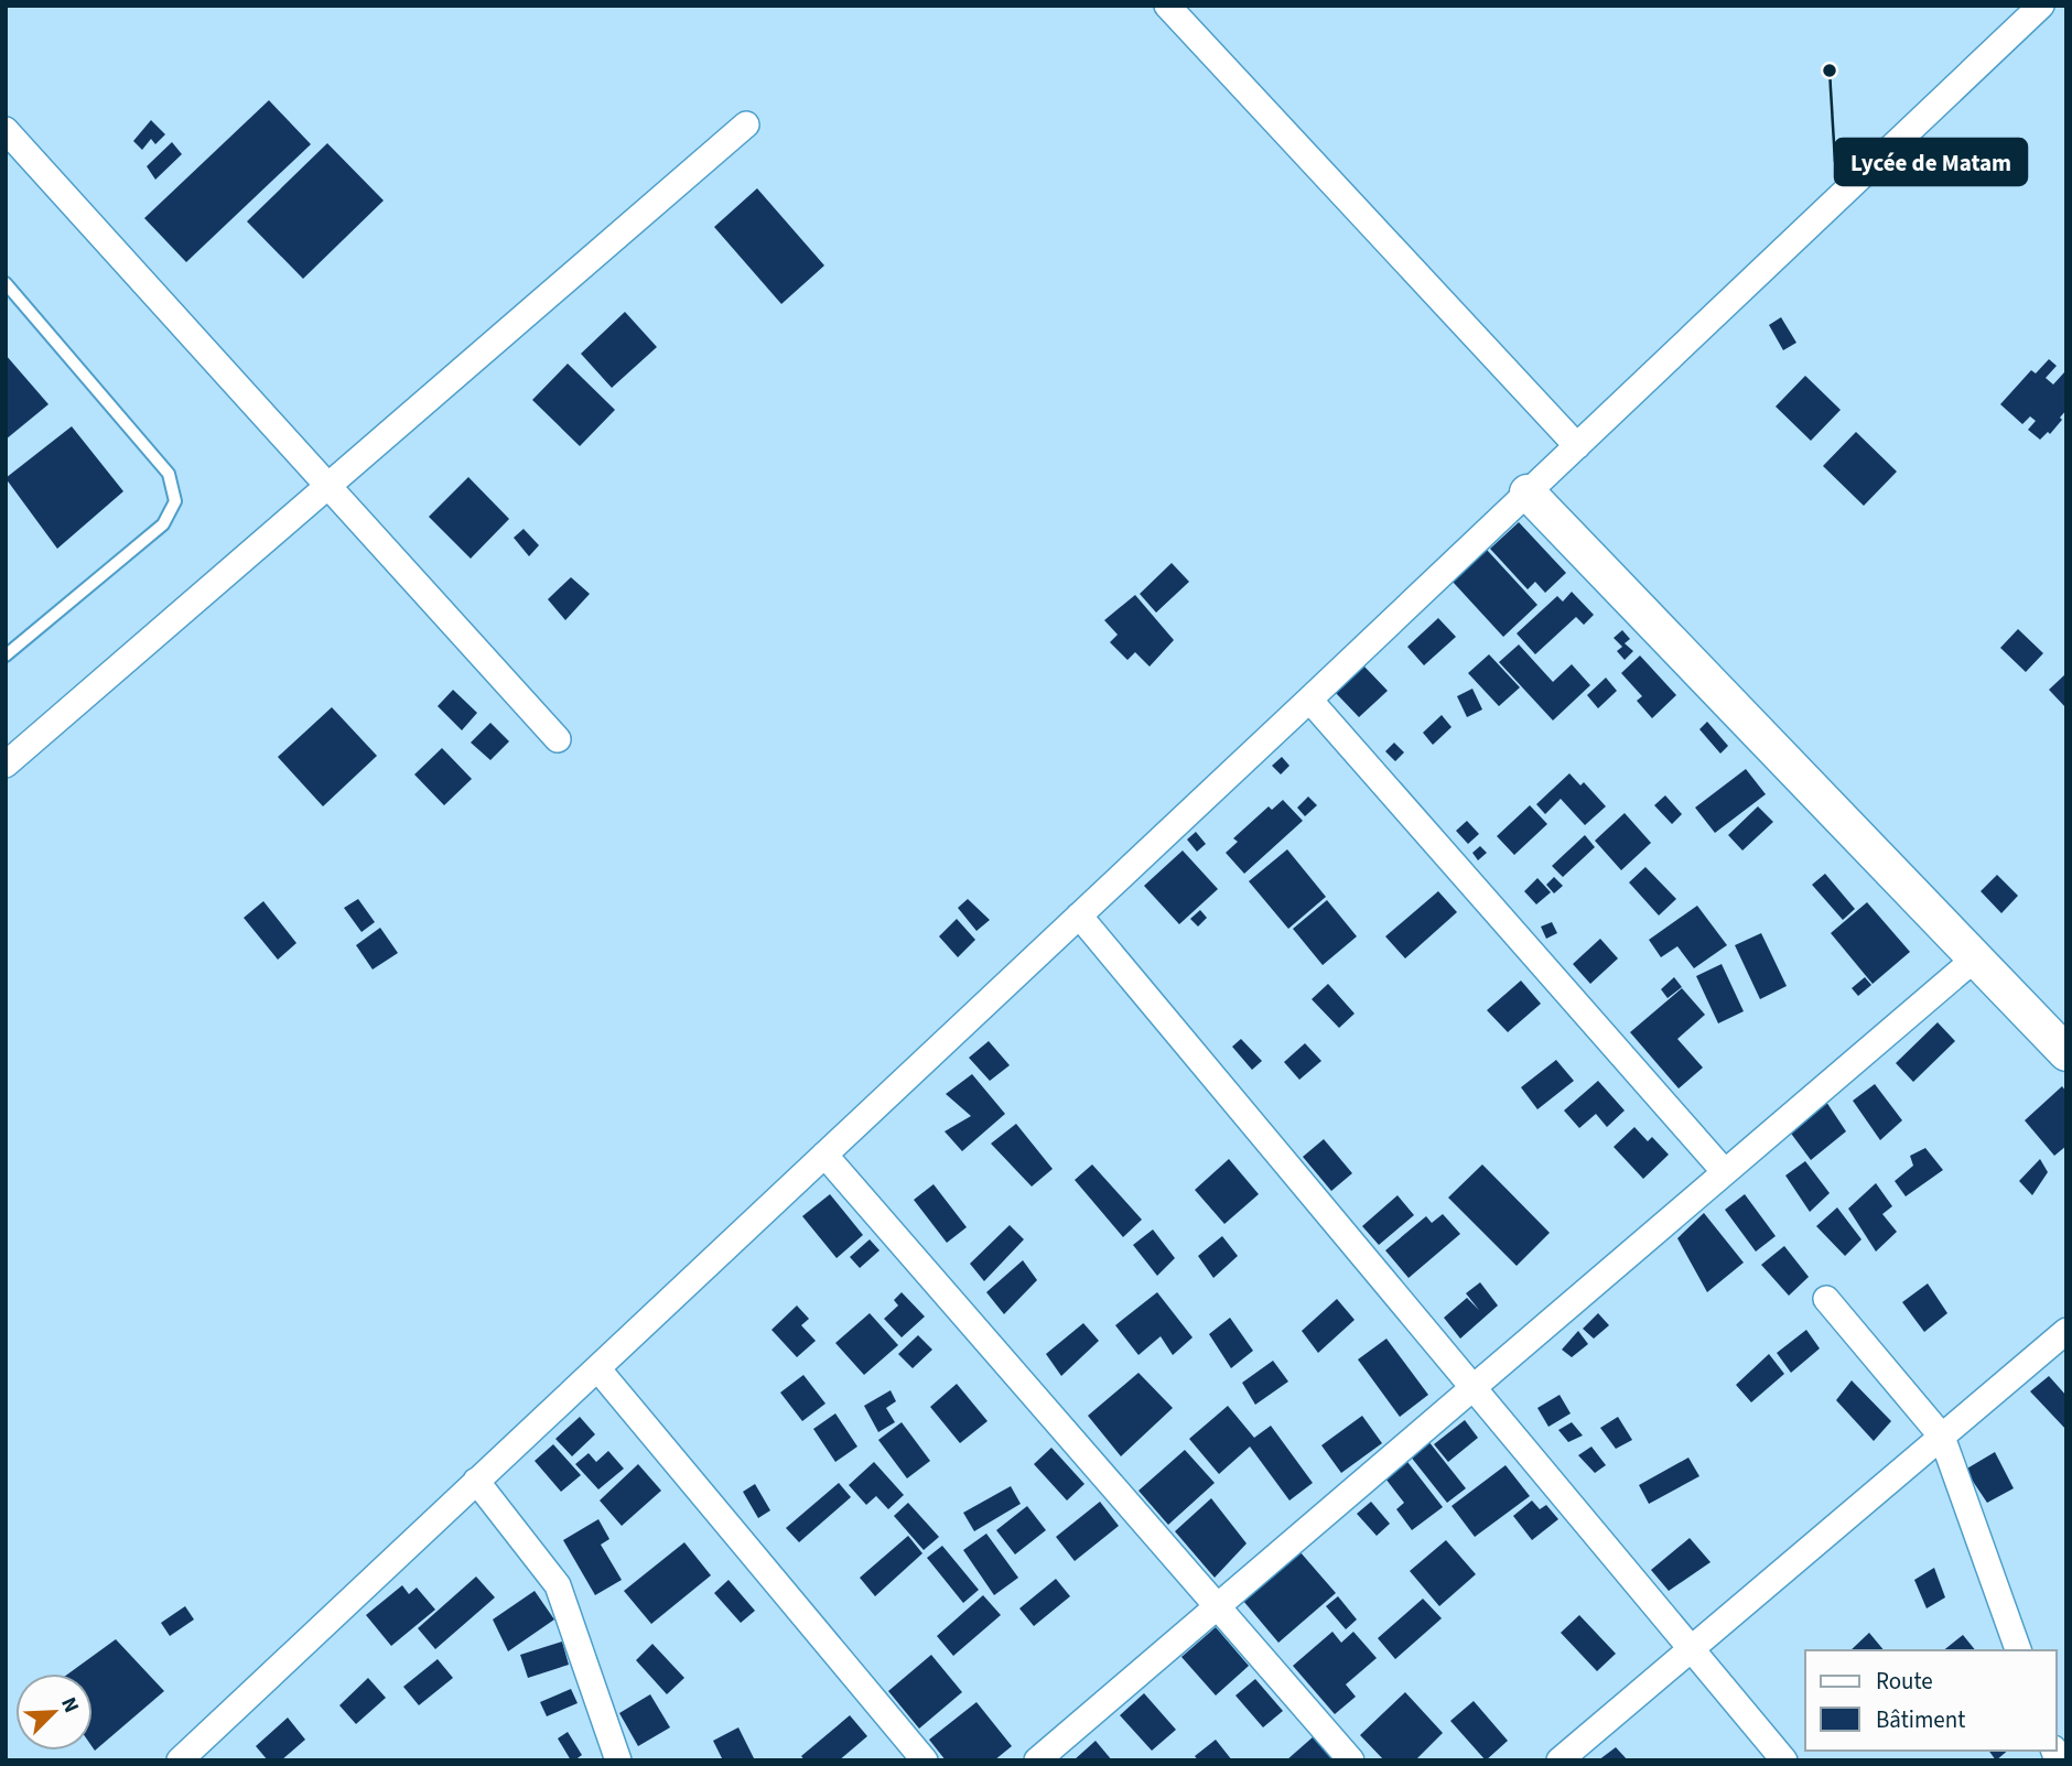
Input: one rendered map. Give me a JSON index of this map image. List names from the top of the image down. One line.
{"places":["Lycée de Matam"],"legend":["Route","Bâtiment"],"north":"top right"}
